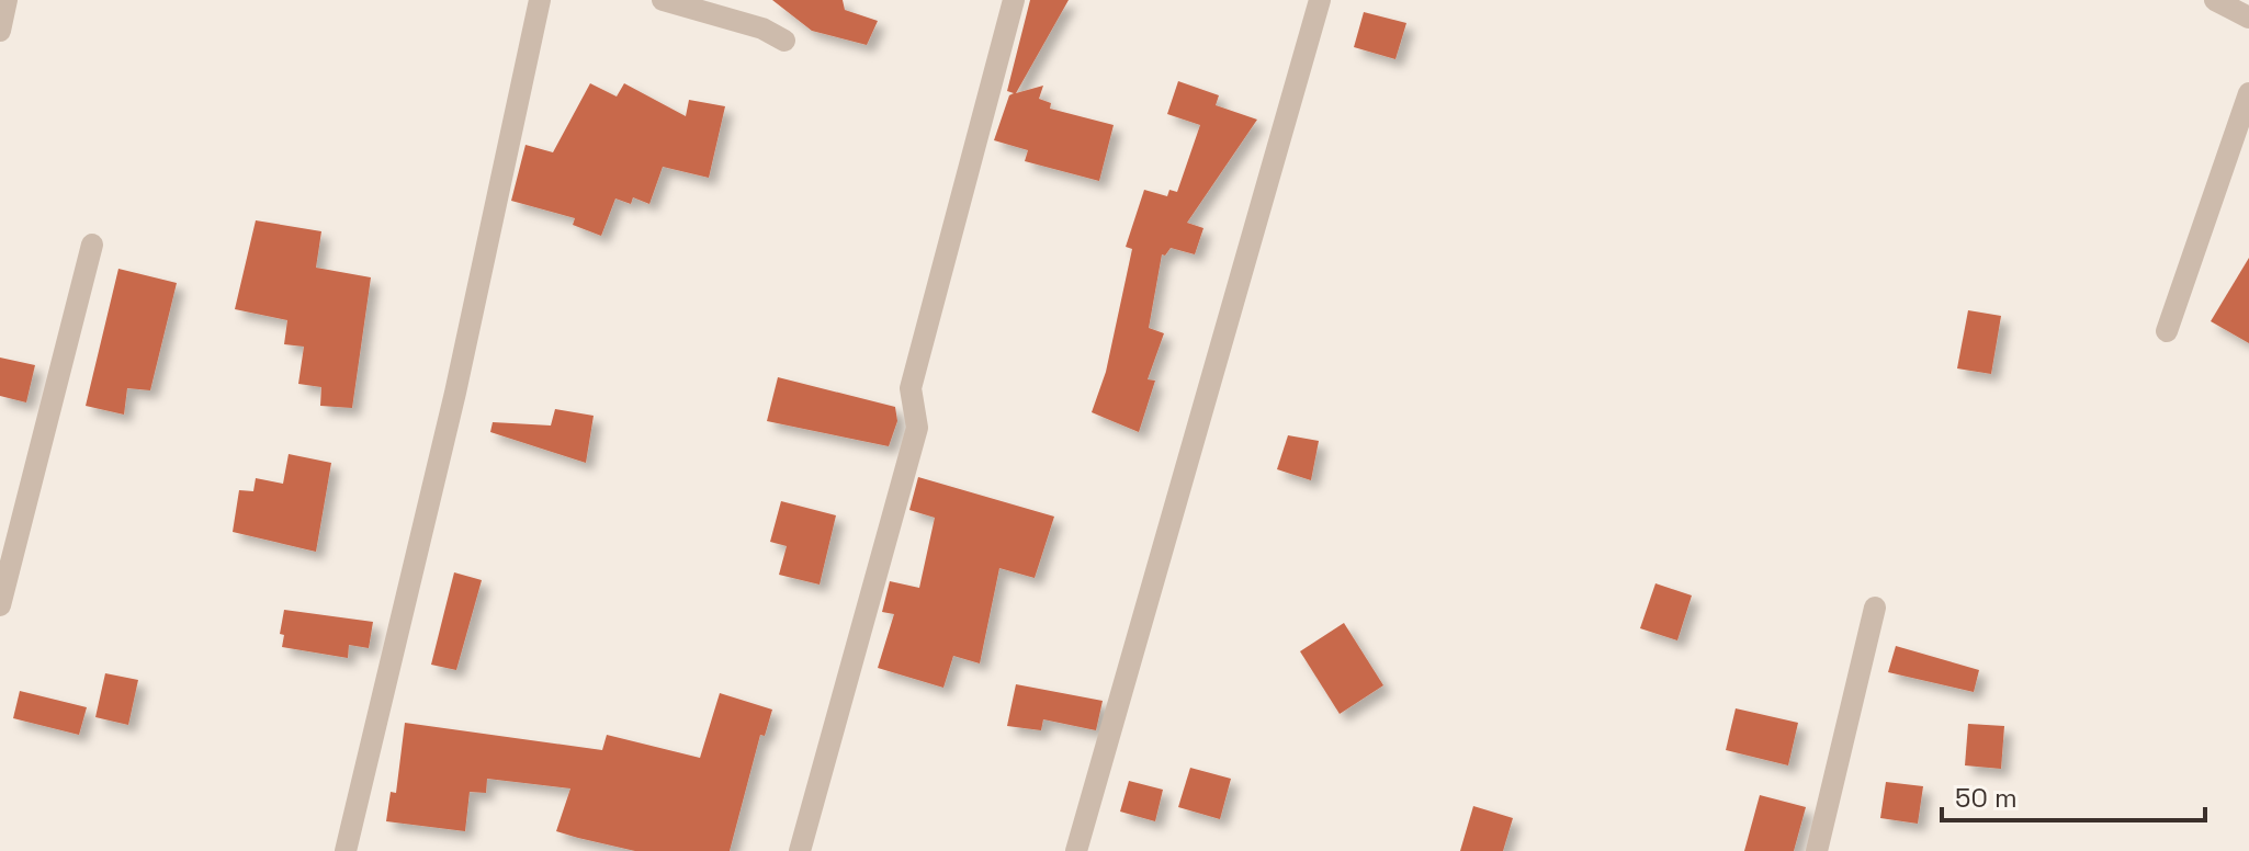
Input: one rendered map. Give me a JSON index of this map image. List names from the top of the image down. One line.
{"scale_bar":"50 m"}
